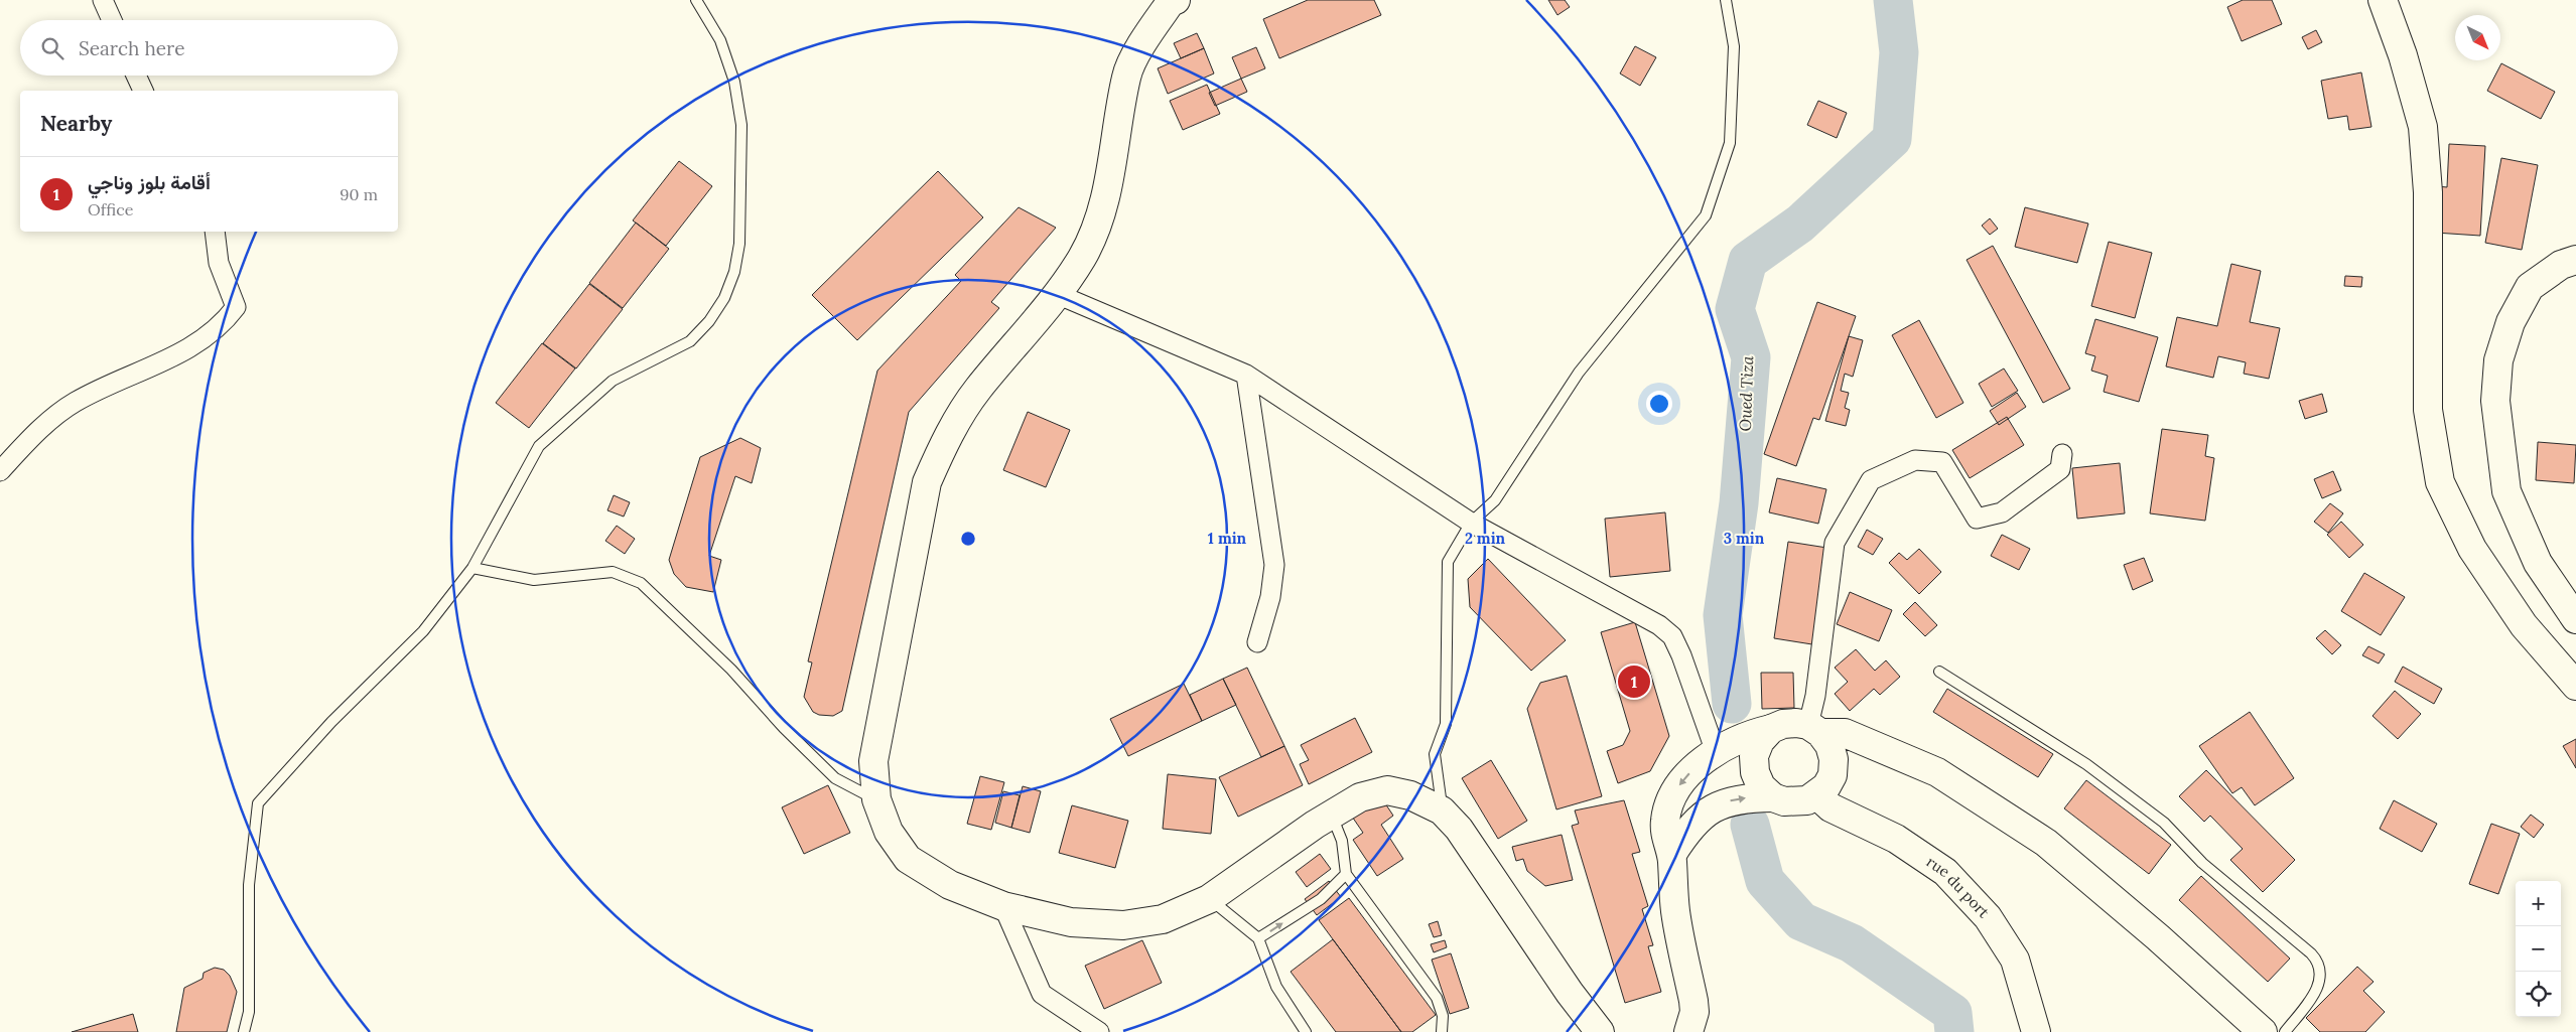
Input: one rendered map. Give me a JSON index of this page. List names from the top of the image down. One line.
{"streets":{"main road":["rue du port"]},"water":["Oued Tiza"],"north":"bottom right","page":{"search":"Search here","heading":"Nearby","list":[{"mark":"1","name":"أقامة بلوز وناجي","note":"Office","value":"90 m"}],"pins":"1","map_buttons":["+","−"]},"rings":["1 min","2 min","3 min"]}
